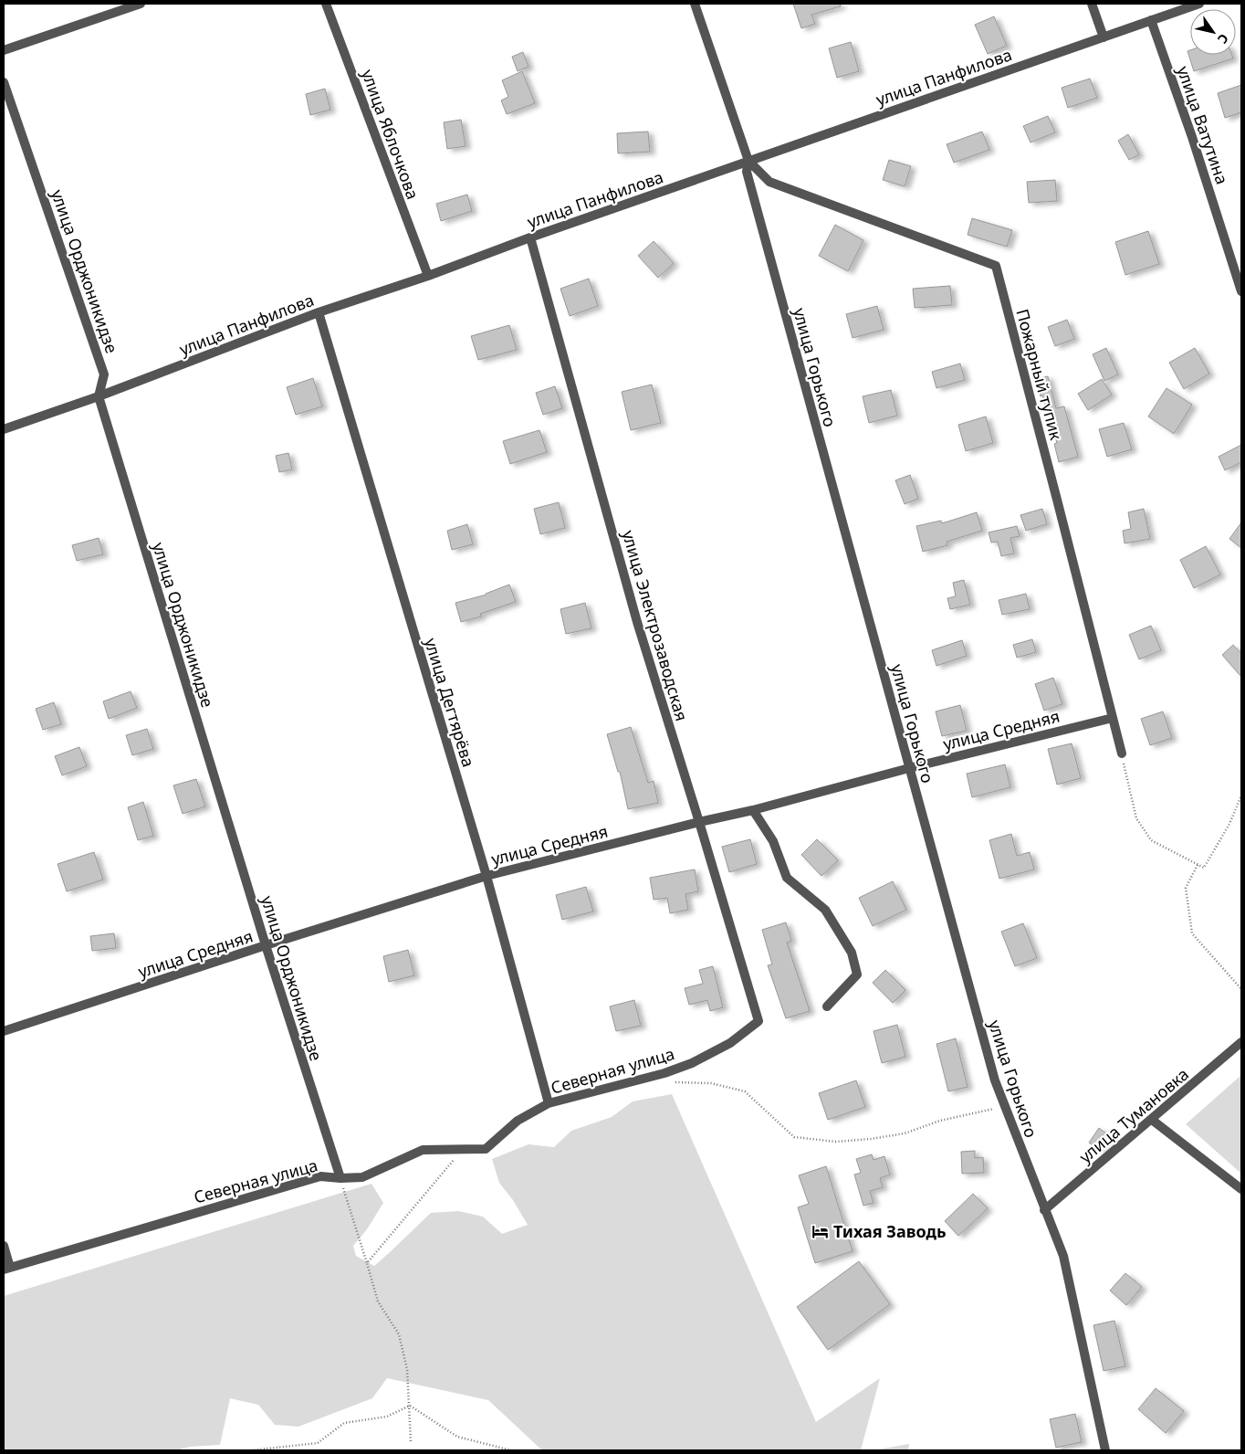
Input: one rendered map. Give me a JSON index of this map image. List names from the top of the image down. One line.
{"streets":{"street":["улица Панфилова","улица Ватутина","улица Яблочкова","улица Орджоникидзе","улица Горького","Пожарный тупик","улица Электрозаводская","улица Дегтярёва","улица Средняя","Северная улица","улица Тумановка"]},"crossings":[["улица Панфилова","улица Ватутина"],["улица Панфилова","улица Яблочкова"],["улица Панфилова","улица Орджоникидзе"],["улица Панфилова","улица Горького"],["улица Панфилова","Пожарный тупик"],["улица Панфилова","улица Электрозаводская"],["улица Панфилова","улица Дегтярёва"],["улица Орджоникидзе","улица Средняя"],["улица Орджоникидзе","Северная улица"],["улица Горького","Пожарный тупик"],["улица Горького","улица Средняя"],["улица Горького","улица Тумановка"],["Пожарный тупик","улица Средняя"],["улица Электрозаводская","улица Средняя"],["улица Электрозаводская","Северная улица"],["улица Дегтярёва","улица Средняя"],["улица Дегтярёва","Северная улица"]],"places":{"hotel":["Тихая Заводь"]},"north":"bottom right"}
